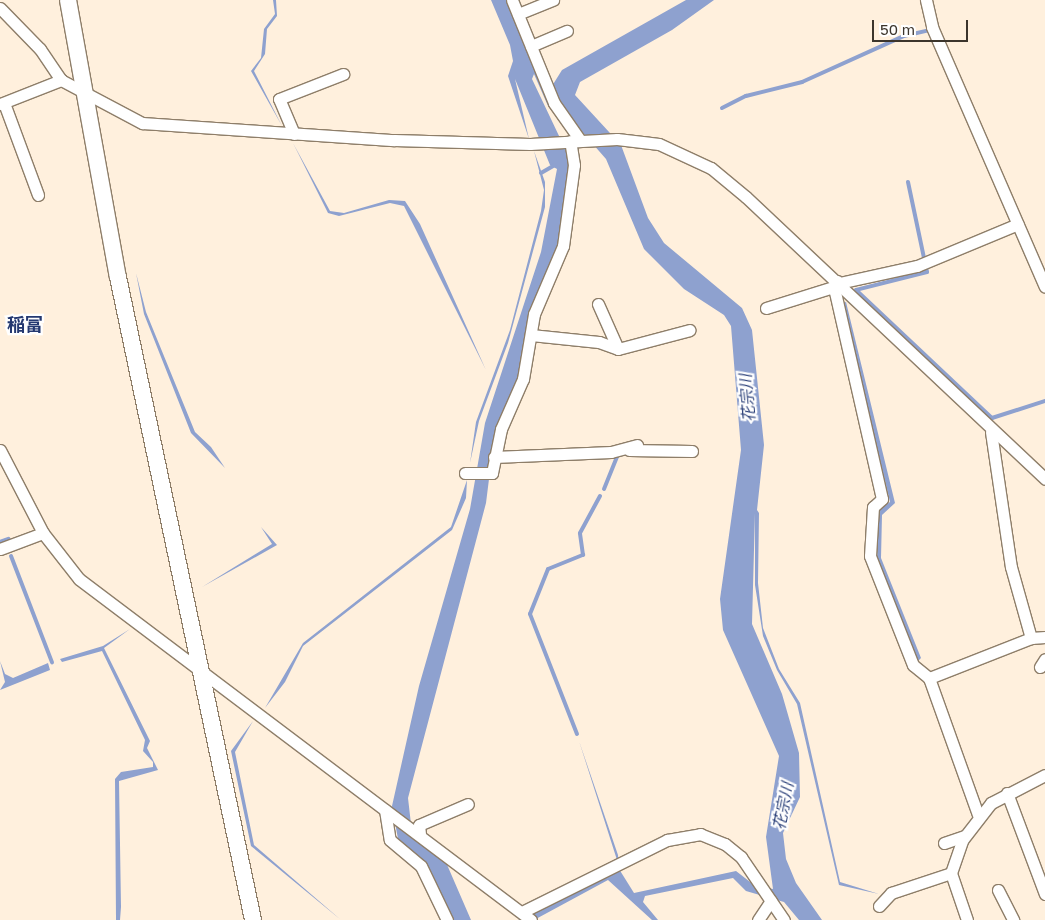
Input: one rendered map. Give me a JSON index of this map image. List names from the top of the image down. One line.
{"districts":["稲富"],"water":["花宗川"],"scale_bar":"50 m"}
